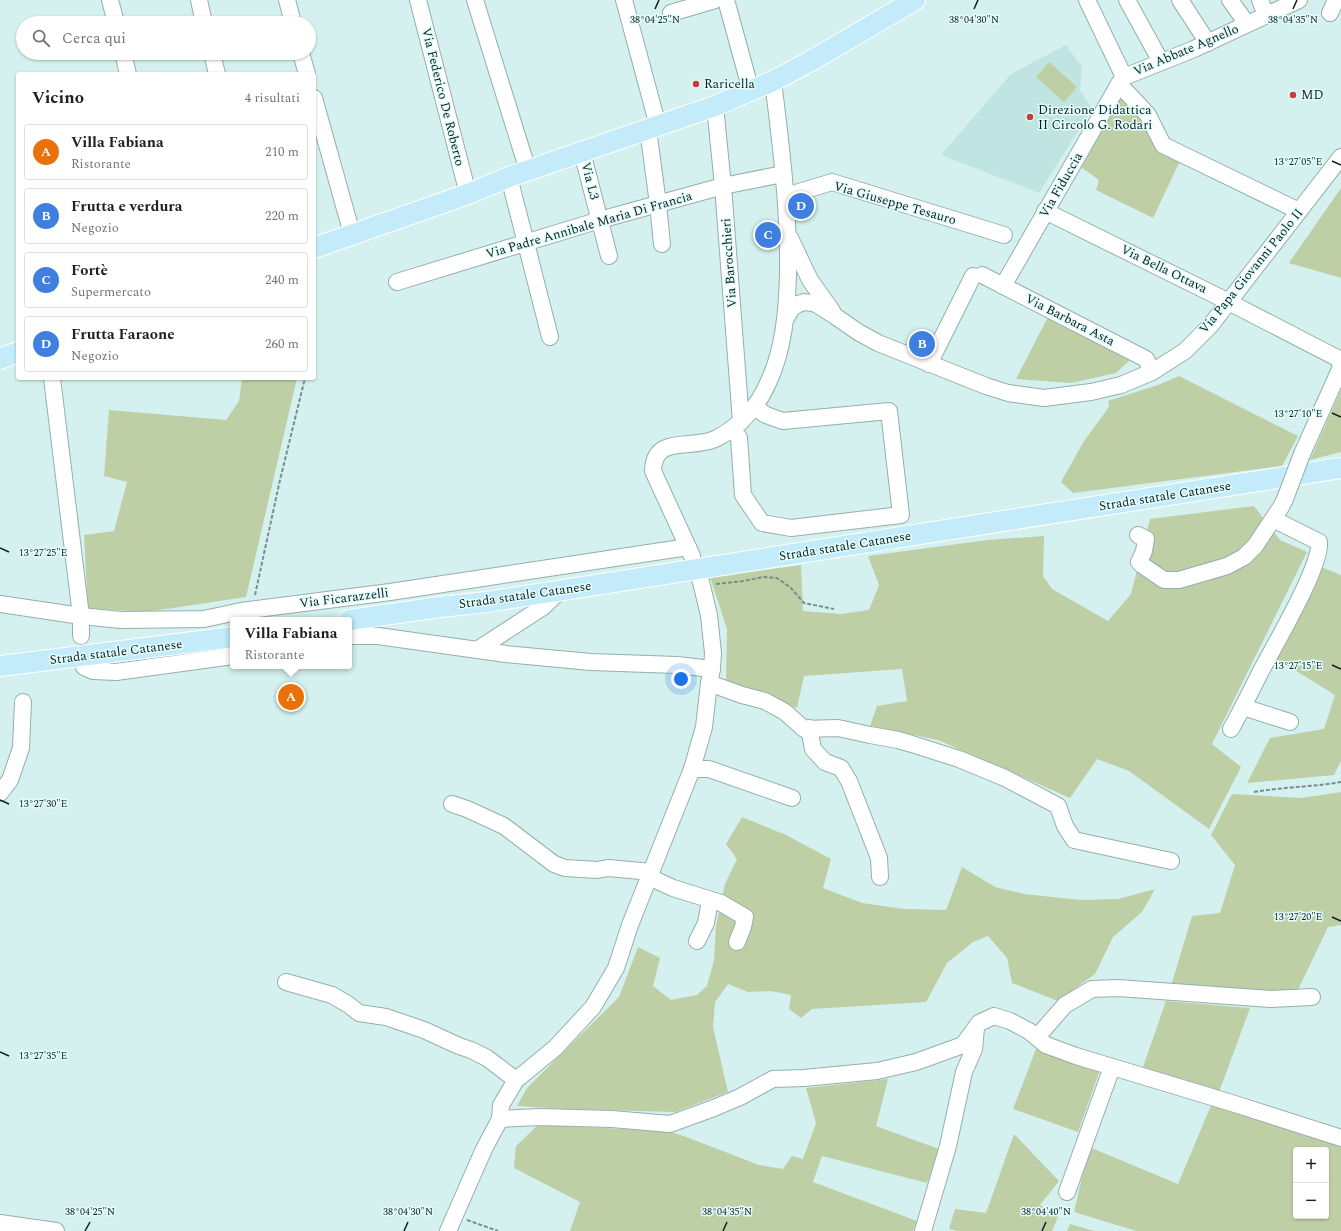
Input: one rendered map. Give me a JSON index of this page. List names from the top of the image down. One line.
{"streets":{"main road":["Strada statale Catanese"],"street":["Via Abbate Agnello","Via Federico De Roberto","Via L3","Via Fiduccia","Via Giuseppe Tesauro","Via Padre Annibale Maria Di Francia","Via Barocchieri","Via Bella Ottava","Via Papa Giovanni Paolo II","Via Barbara Asta","Via Ficarazzelli"]},"crossings":[["Via Abbate Agnello","Via Fiduccia"],["Via L3","Via Padre Annibale Maria Di Francia"],["Via Fiduccia","Via Bella Ottava"],["Via Fiduccia","Via Barbara Asta"],["Via Padre Annibale Maria Di Francia","Via Barocchieri"],["Via Barocchieri","Via Ficarazzelli"],["Via Bella Ottava","Via Papa Giovanni Paolo II"],["Via Papa Giovanni Paolo II","Via Barbara Asta"]],"places":["Raricella","MD","Direzione Didattica II Circolo G. Rodari"],"page":{"search":"Cerca qui","heading":["Vicino","4 risultati"],"list":[{"mark":"A","name":"Villa Fabiana","note":"Ristorante","value":"210 m"},{"mark":"B","name":"Frutta e verdura","note":"Negozio","value":"220 m"},{"mark":"C","name":"Fortè","note":"Supermercato","value":"240 m"},{"mark":"D","name":"Frutta Faraone","note":"Negozio","value":"260 m"}],"pins":["D","C","B","A"],"popup":["Villa Fabiana","Ristorante"],"map_buttons":["+","−"]},"coordinates":["38°04'25\"N","38°04'30\"N","38°04'35\"N","13°27'05\"E","13°27'10\"E","13°27'25\"E","13°27'15\"E","13°27'30\"E","13°27'20\"E","13°27'35\"E","38°04'40\"N"]}
